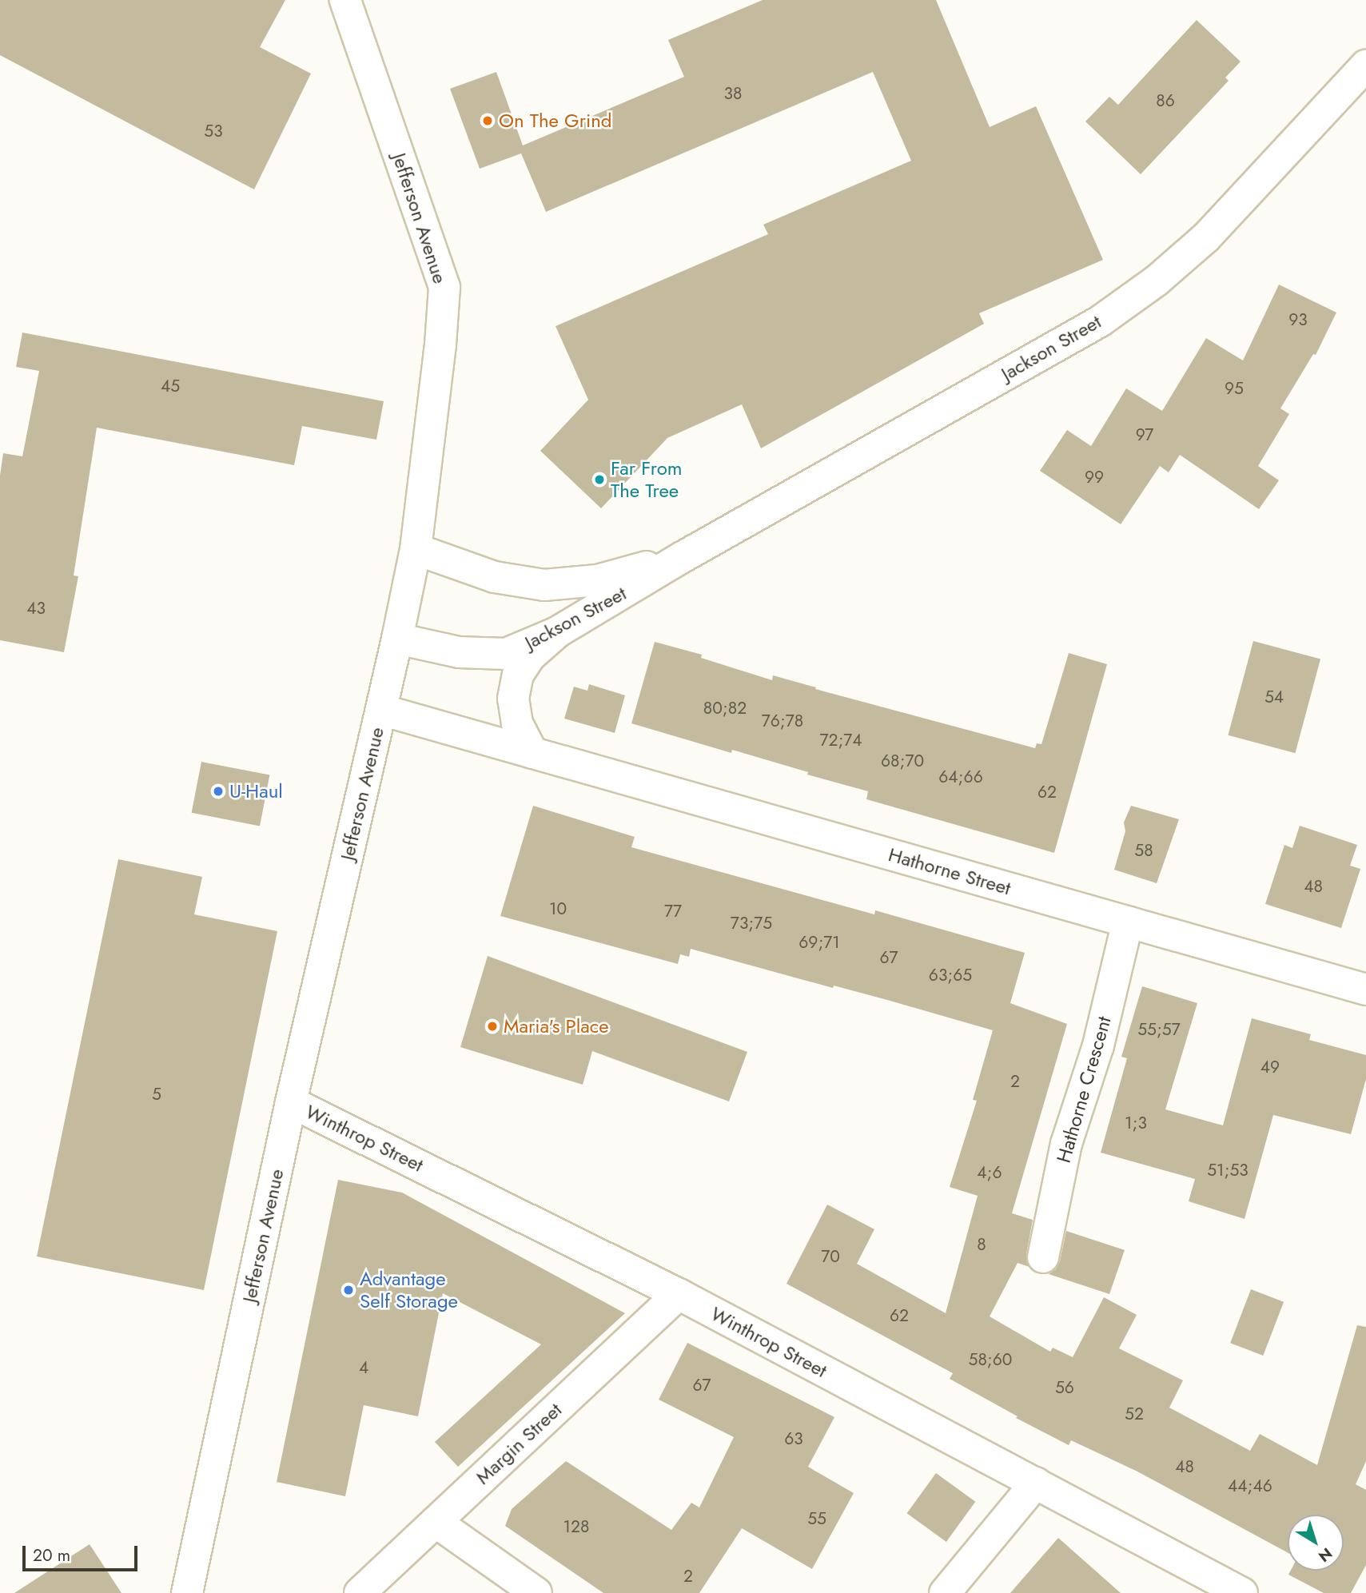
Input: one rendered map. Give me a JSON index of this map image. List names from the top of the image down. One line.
{"streets":{"street":["Jefferson Avenue","Jackson Street","Hathorne Street","Hathorne Crescent","Winthrop Street","Margin Street"]},"crossings":[["Jefferson Avenue","Jackson Street"],["Jefferson Avenue","Hathorne Street"],["Jefferson Avenue","Winthrop Street"],["Hathorne Street","Hathorne Crescent"],["Winthrop Street","Margin Street"]],"places":["On The Grind","Far From The Tree","U-Haul","Maria's Place","Advantage Self Storage"],"house_numbers":["38","86","53","93","45","95","97","99","43","54","80;82","76;78","72;74","68;70","64;66","62","58","48","10","77","73;75","69;71","67","63;65","55;57","49","2","5","1;3","51;53","4;6","8","70","62","58;60","4","67","56","52","63","48","44;46","55","128","2"],"scale_bar":"20 m","north":"bottom right"}
